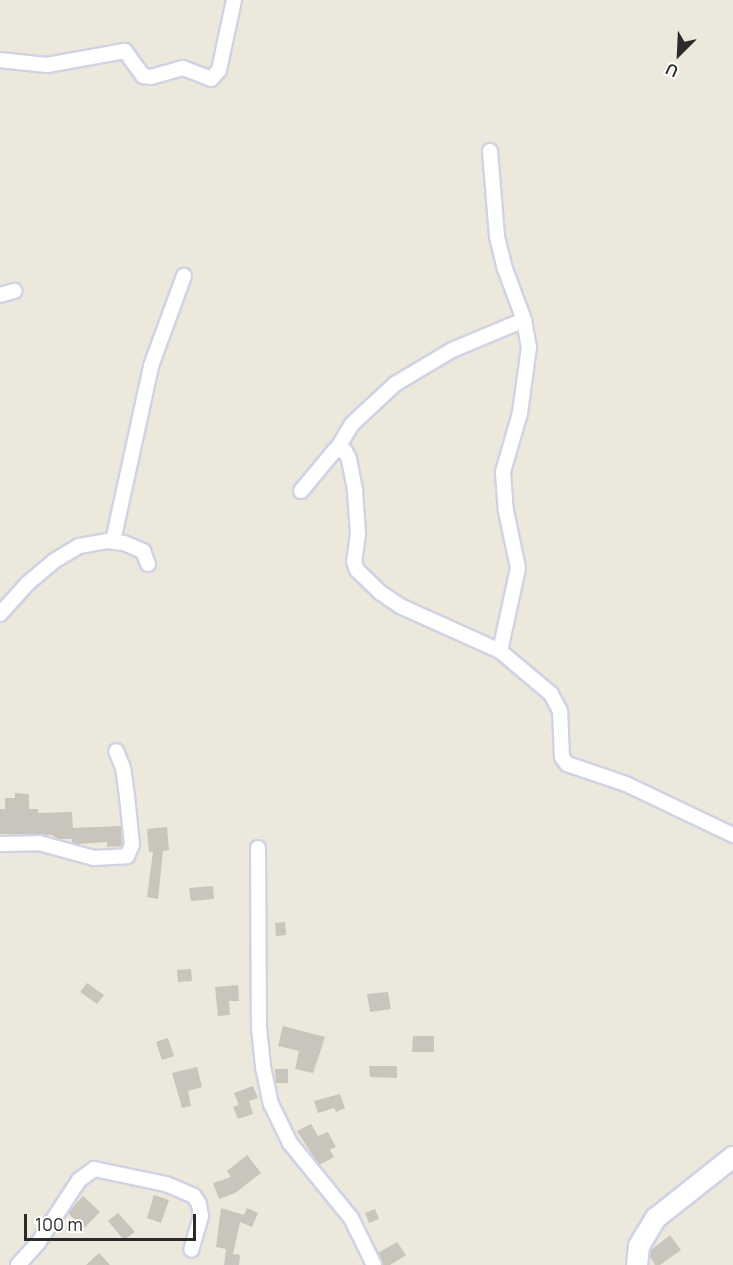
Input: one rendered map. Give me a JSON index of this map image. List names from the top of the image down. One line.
{"scale_bar":"100 m","north":"bottom left"}
